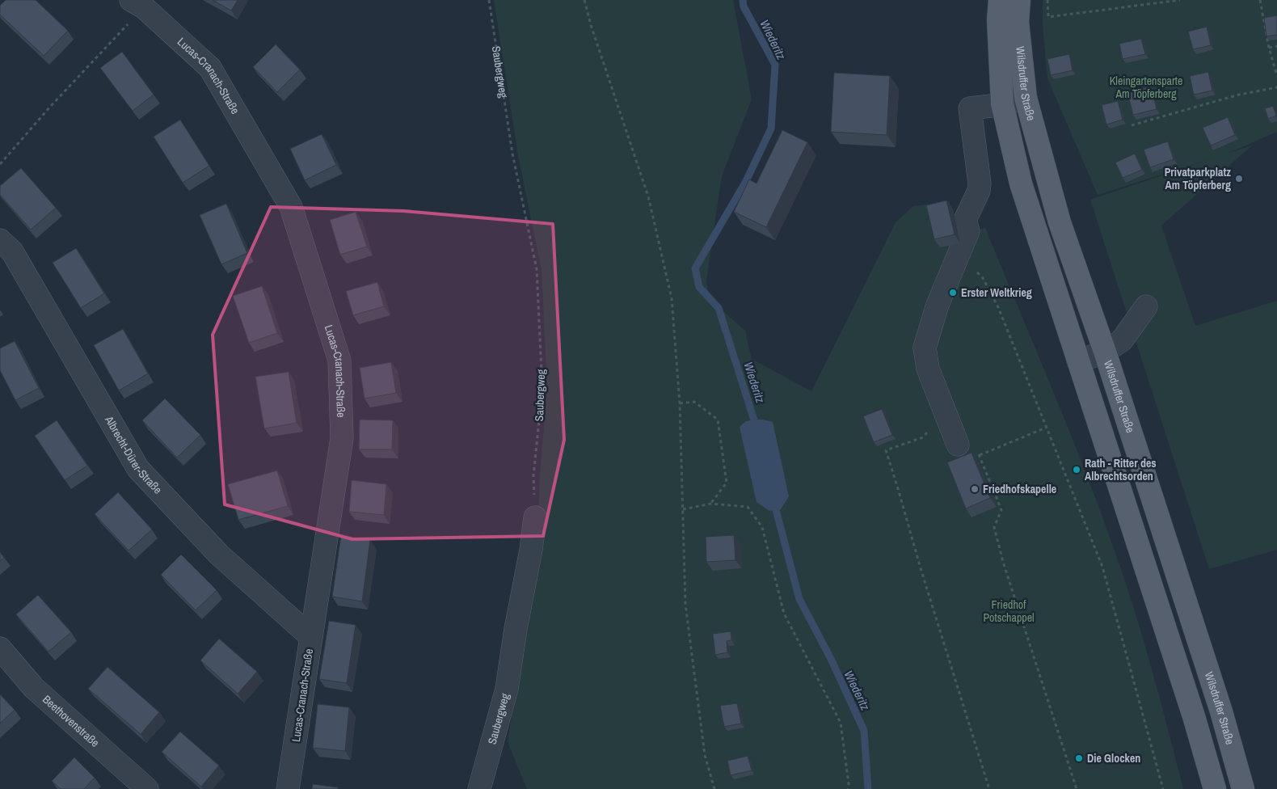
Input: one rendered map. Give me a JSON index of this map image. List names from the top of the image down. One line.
{"streets":{"main road":["Wilsdruffer Straße"],"street":["Saubergweg","Lucas-Cranach-Straße","Albrecht-Dürer-Straße","Beethovenstraße"]},"crossings":[["Lucas-Cranach-Straße","Albrecht-Dürer-Straße"]],"water":["Wiederitz"],"parks":["Kleingartensparte Am Töpferberg","Friedhof Potschappel"],"places":["Privatparkplatz Am Töpferberg","Erster Weltkrieg","Rath - Ritter des Albrechtsorden","Friedhofskapelle","Die Glocken"]}
